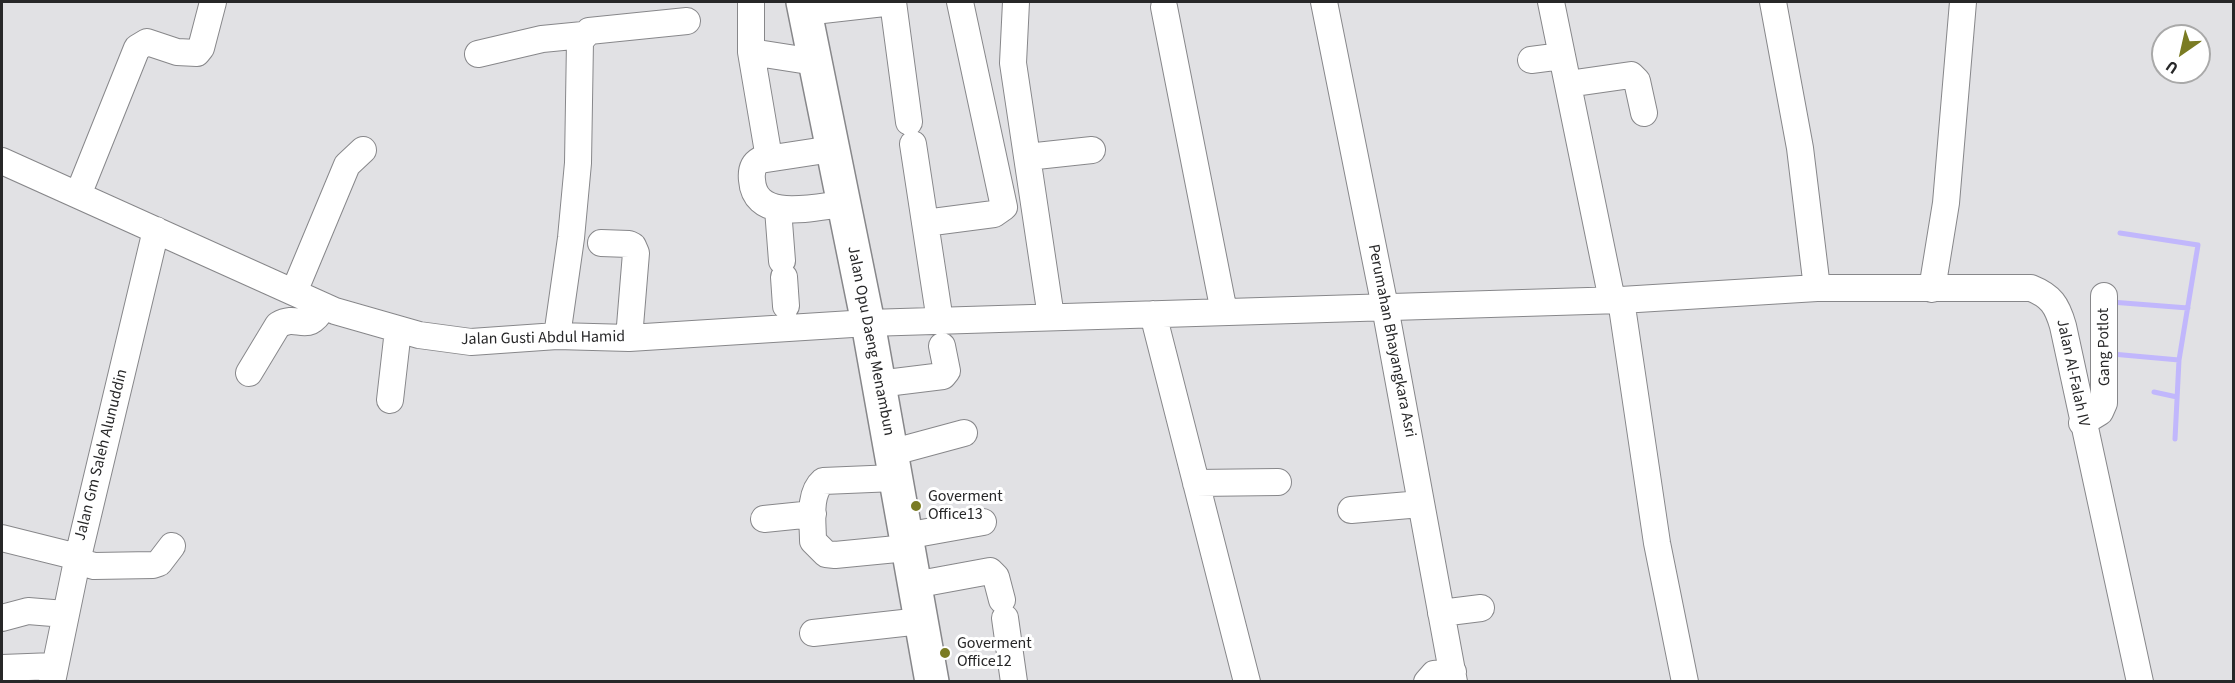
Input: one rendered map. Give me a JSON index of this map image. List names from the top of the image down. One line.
{"streets":{"highway":["Jalan Opu Daeng Menambun"],"street":["Jalan Gusti Abdul Hamid","Perumahan Bhayangkara Asri","Gang Potlot","Jalan Al-Falah IV","Jalan Gm Saleh Alunuddin"]},"crossings":[["Jalan Gusti Abdul Hamid","Jalan Opu Daeng Menambun"],["Jalan Gusti Abdul Hamid","Perumahan Bhayangkara Asri"],["Jalan Gusti Abdul Hamid","Jalan Al-Falah IV"],["Jalan Gusti Abdul Hamid","Jalan Gm Saleh Alunuddin"],["Perumahan Bhayangkara Asri","Jalan Al-Falah IV"],["Gang Potlot","Jalan Al-Falah IV"]],"places":["Goverment Office13","Goverment Office12"],"north":"bottom left"}
